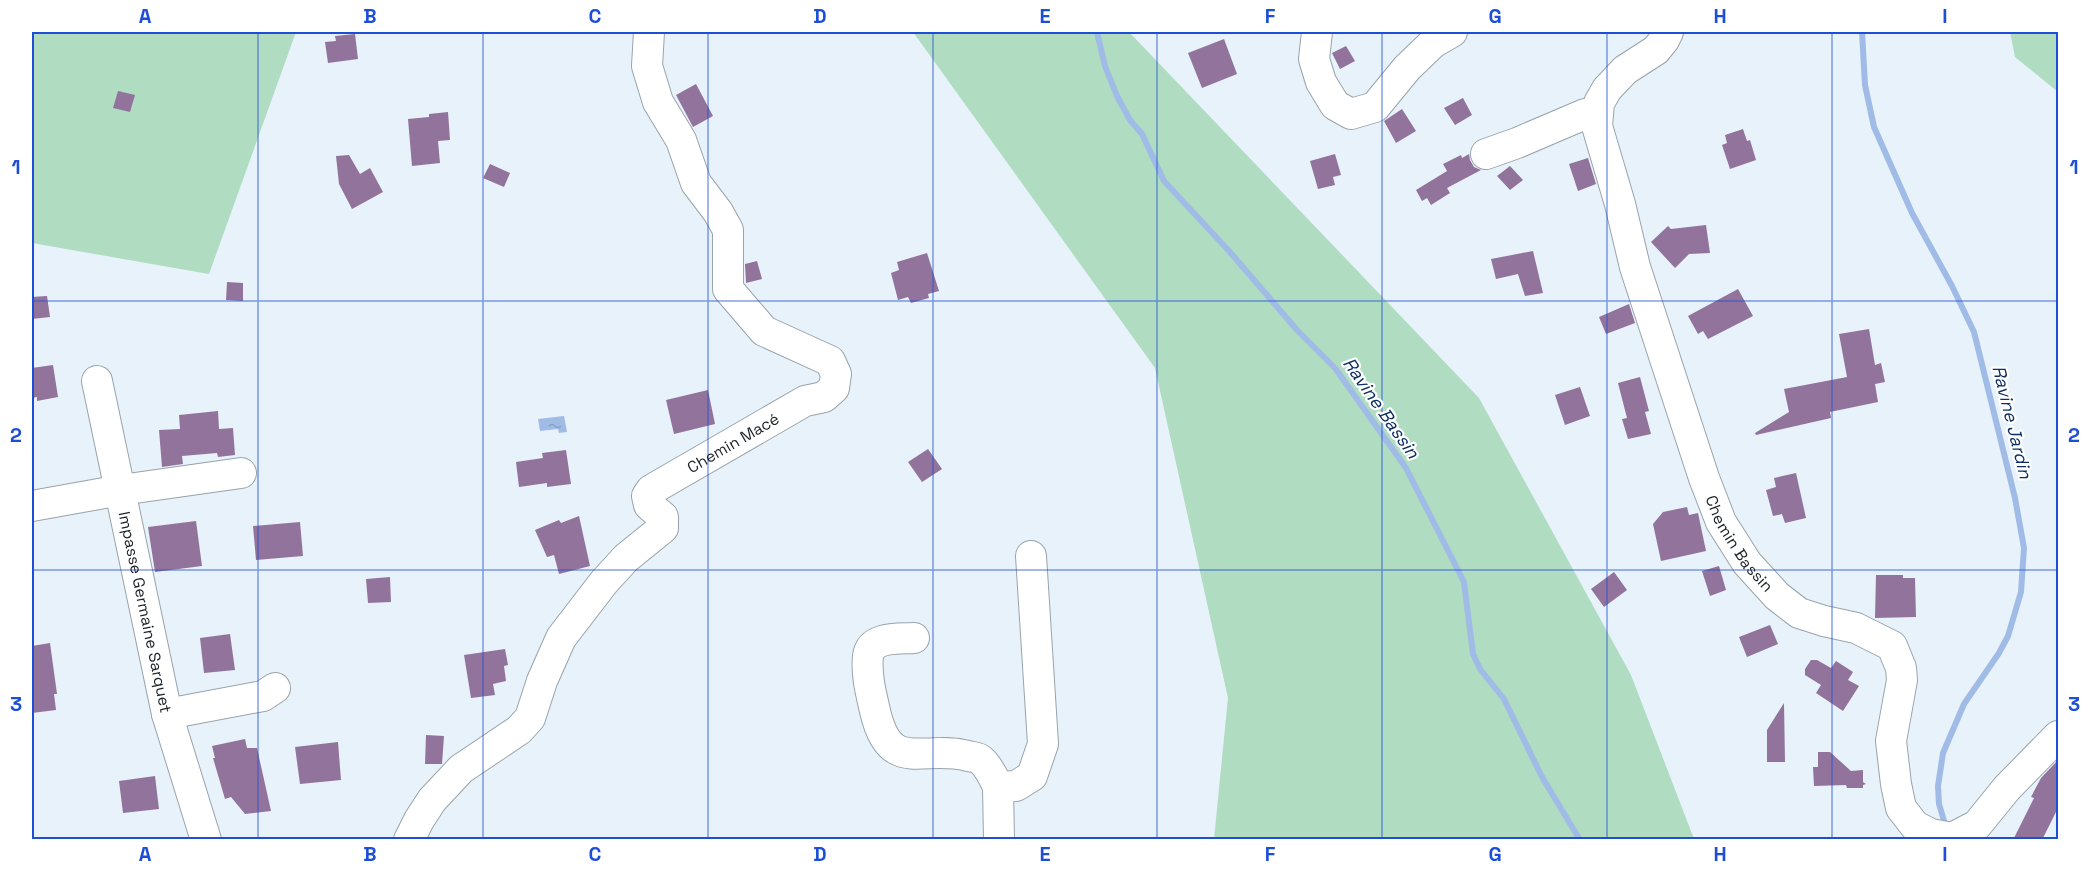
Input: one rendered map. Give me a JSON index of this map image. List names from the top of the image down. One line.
{"streets":{"street":["Chemin Macé","Chemin Bassin","Impasse Germaine Sarquet"]},"water":["Ravine Bassin","Ravine Jardin"],"grid":{"columns":["A","B","C","D","E","F","G","H","I"],"rows":["1","2","3"]}}
